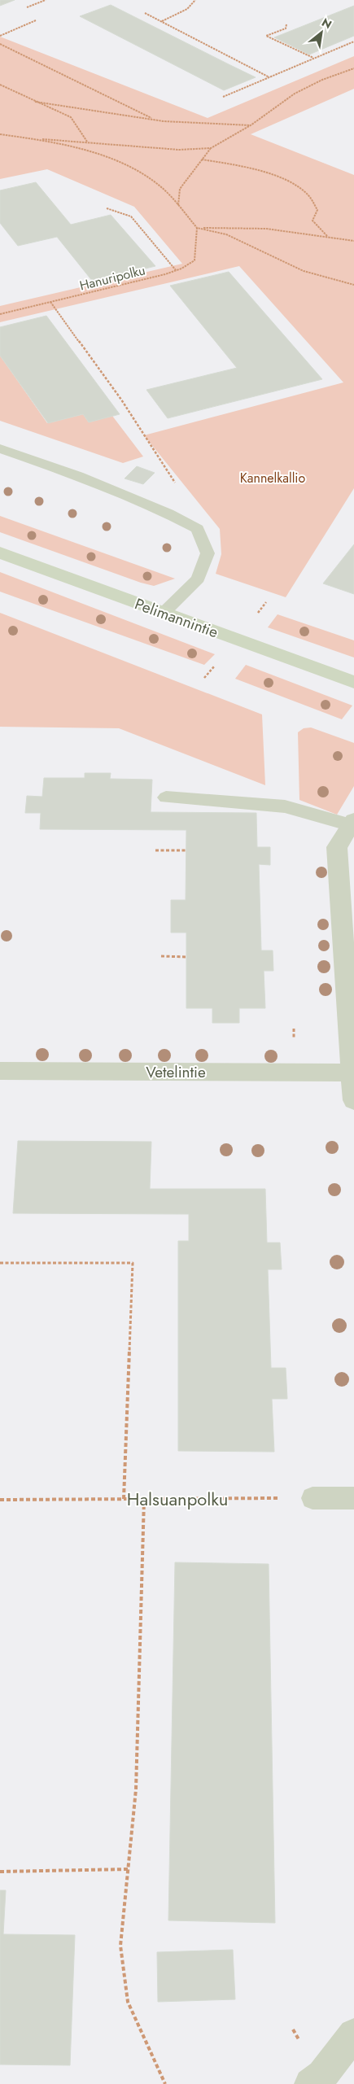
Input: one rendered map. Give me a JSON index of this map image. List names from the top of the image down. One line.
{"streets":{"street":["Pelimannintie","Vetelintie"],"path":["Hanuripolku","Halsuanpolku"]},"parks":["Kannelkallio"],"north":"top right"}
